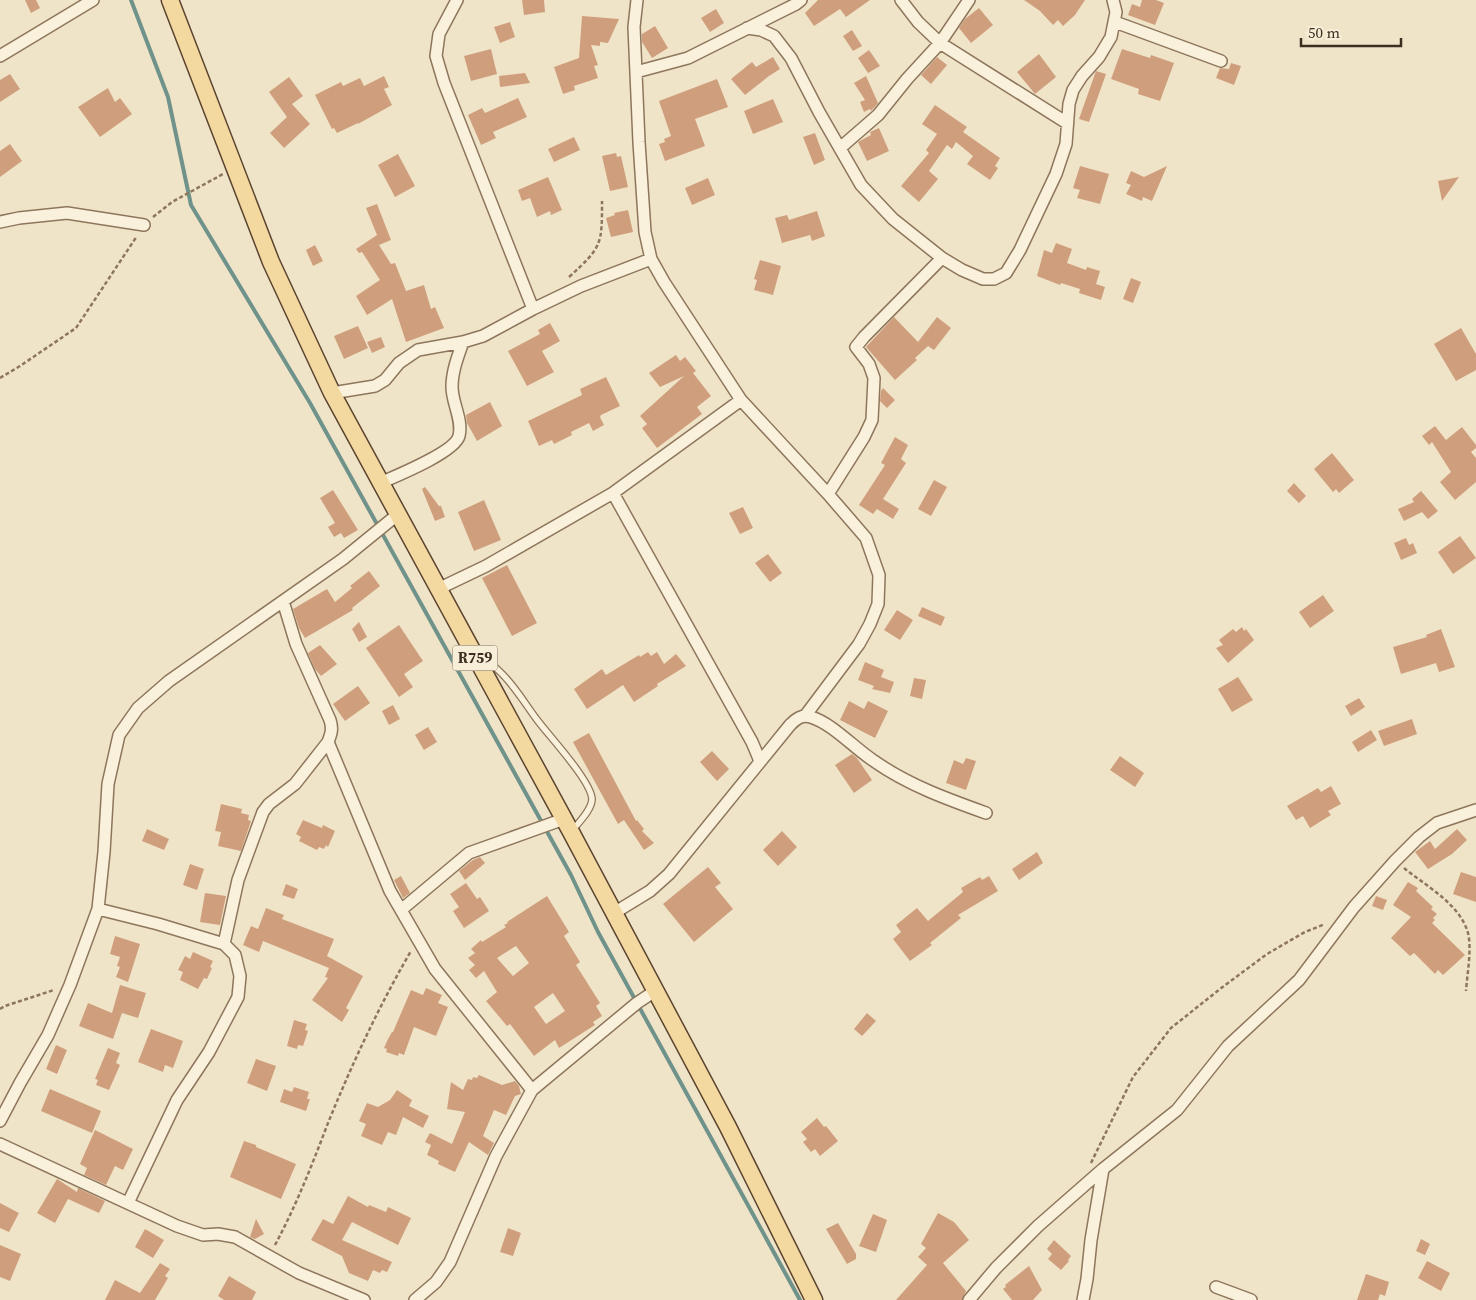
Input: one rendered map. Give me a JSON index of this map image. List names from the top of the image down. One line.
{"streets":{"main road":["R759"]},"scale_bar":"50 m"}
